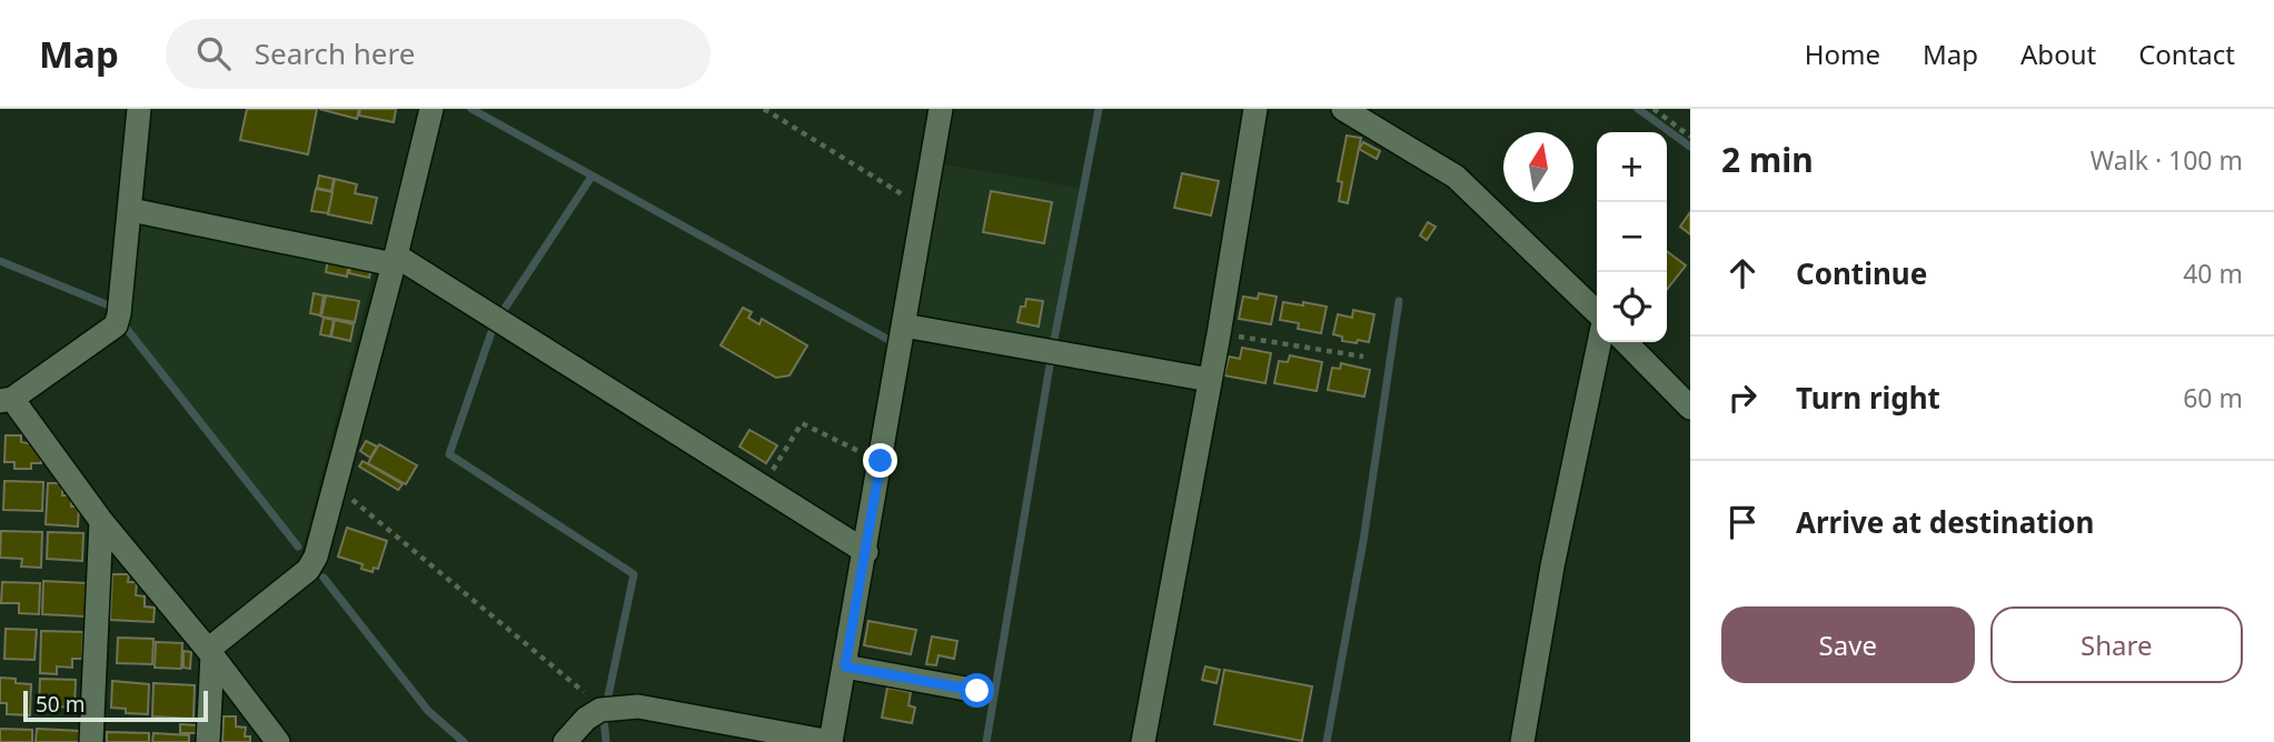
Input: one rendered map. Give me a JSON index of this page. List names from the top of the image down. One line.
{"scale_bar":"50 m","north":"top","page":{"header":"Map","search":"Search here","nav":["Home","Map","About","Contact"],"heading":["2 min","Walk · 100 m"],"map_buttons":["+","−"],"list":[["Continue","40 m"],["Turn right","60 m"],"Arrive at destination"],"buttons":["Save","Share"],"scale":"50 m"}}
